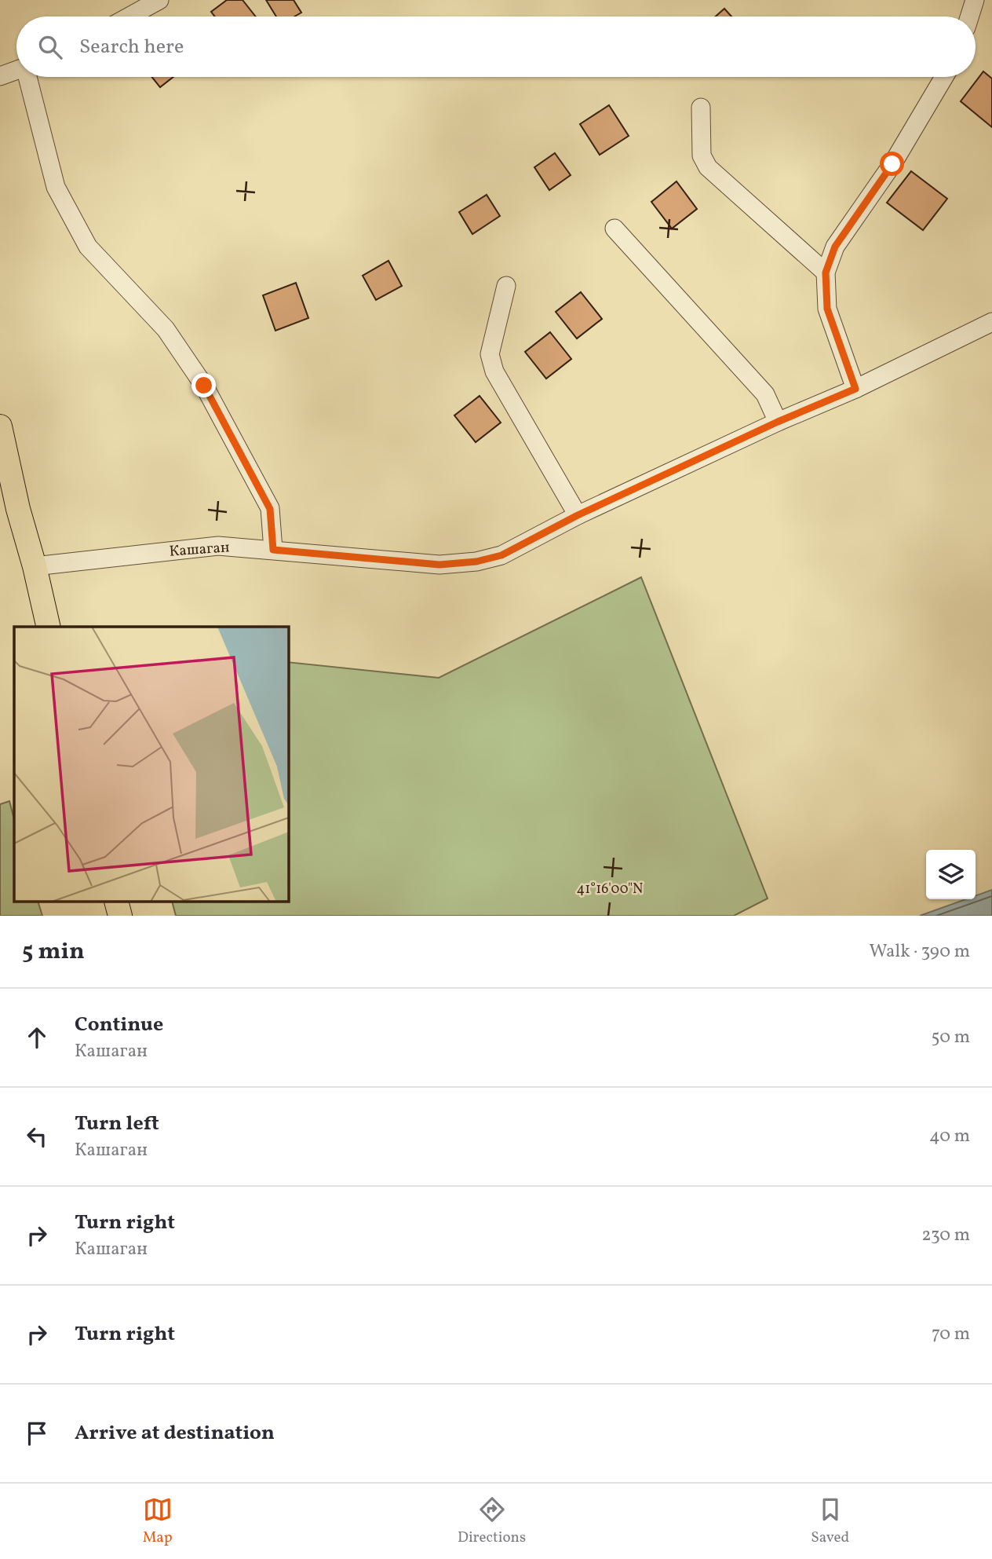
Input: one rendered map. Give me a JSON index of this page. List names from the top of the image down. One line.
{"streets":{"street":["Кашаган"]},"page":{"search":"Search here","heading":["5 min","Walk · 390 m"],"list":[["Continue","Кашаган","50 m"],["Turn left","Кашаган","40 m"],["Turn right","Кашаган","230 m"],["Turn right","70 m"],"Arrive at destination"],"nav":["Map","Directions","Saved"]},"coordinates":["41°16'00\"N"]}
